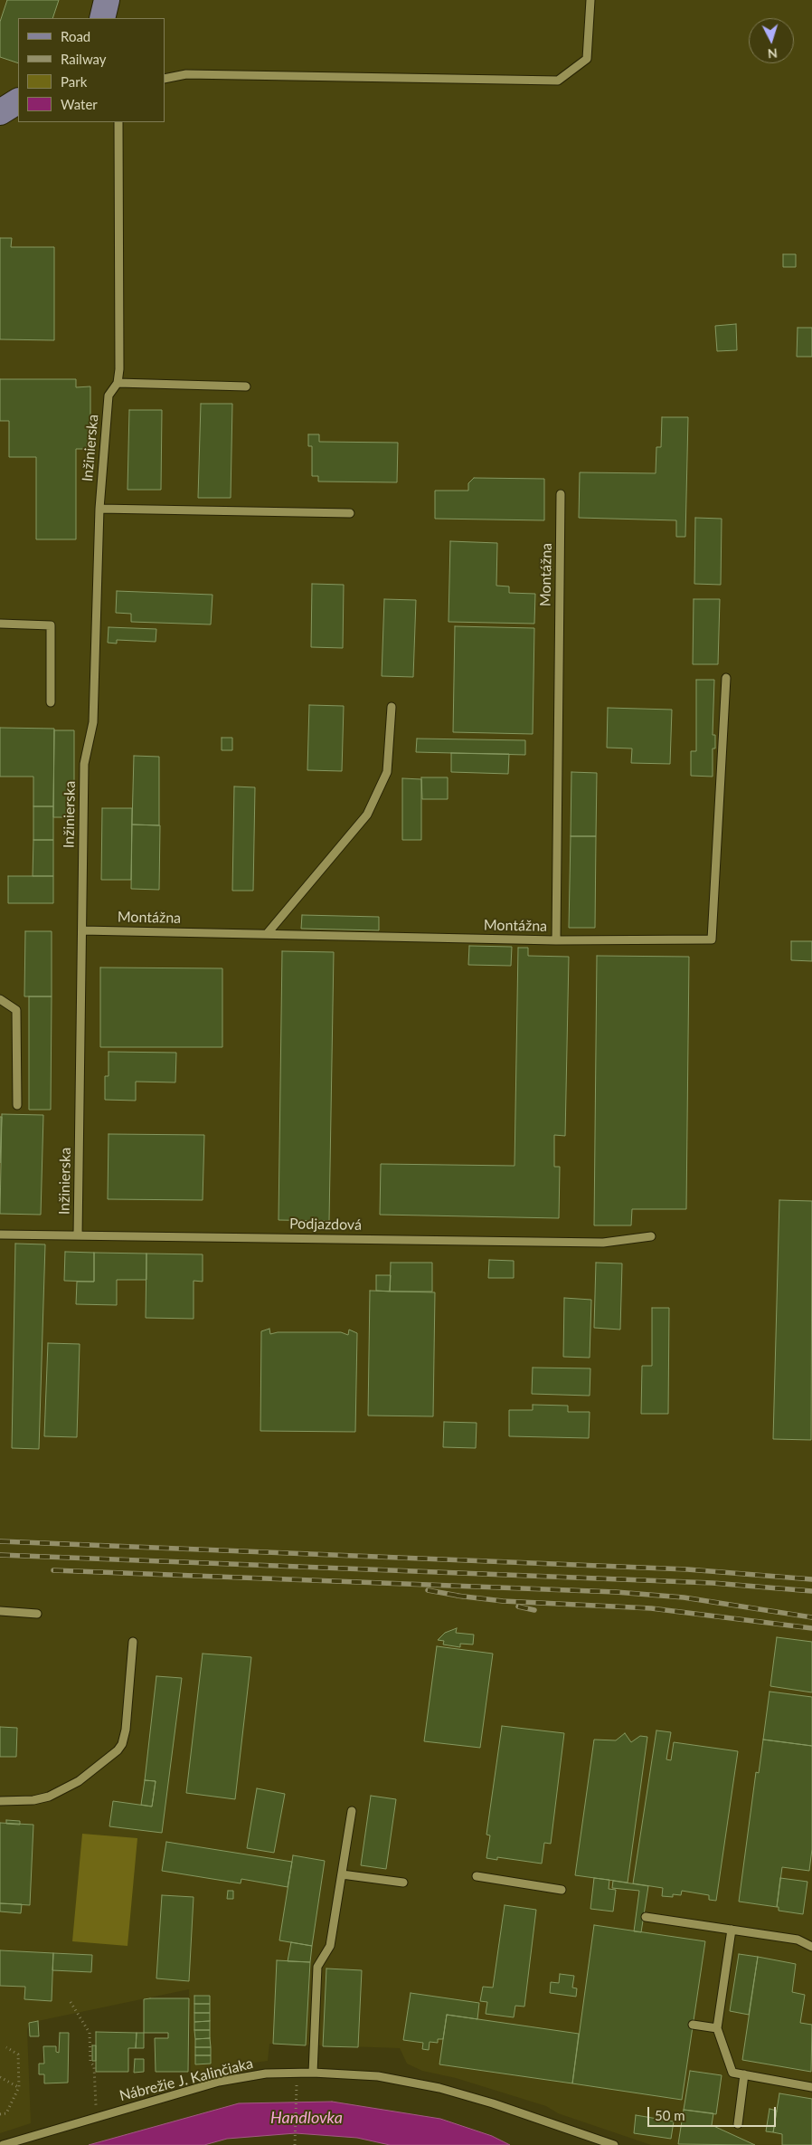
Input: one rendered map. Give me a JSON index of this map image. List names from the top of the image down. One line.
{"streets":{"street":["Inžinierska","Montážna","Podjazdová","Nábrežie J. Kalinčiaka"]},"crossings":[["Inžinierska","Montážna"],["Inžinierska","Podjazdová"]],"water":["Handlovka"],"legend":["Road","Railway","Park","Water"],"scale_bar":"50 m","north":"bottom"}
